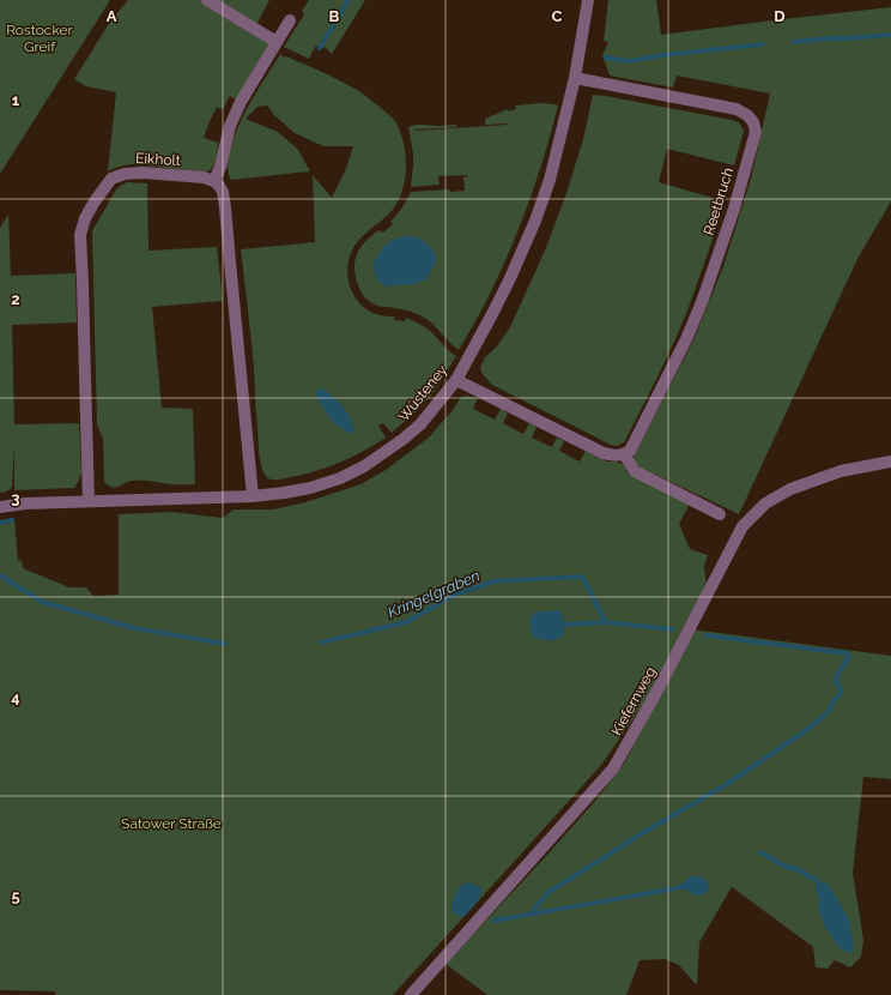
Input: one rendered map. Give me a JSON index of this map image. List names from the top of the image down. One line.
{"streets":{"street":["Eikholt","Reetbruch","Wüsteney","Kiefernweg"]},"crossings":[["Eikholt","Wüsteney"],["Reetbruch","Wüsteney"]],"water":["Kringelgraben"],"parks":["Rostocker Greif","Satower Straße"],"grid":{"columns":["A","B","C","D"],"rows":["1","2","3","4","5"]}}
